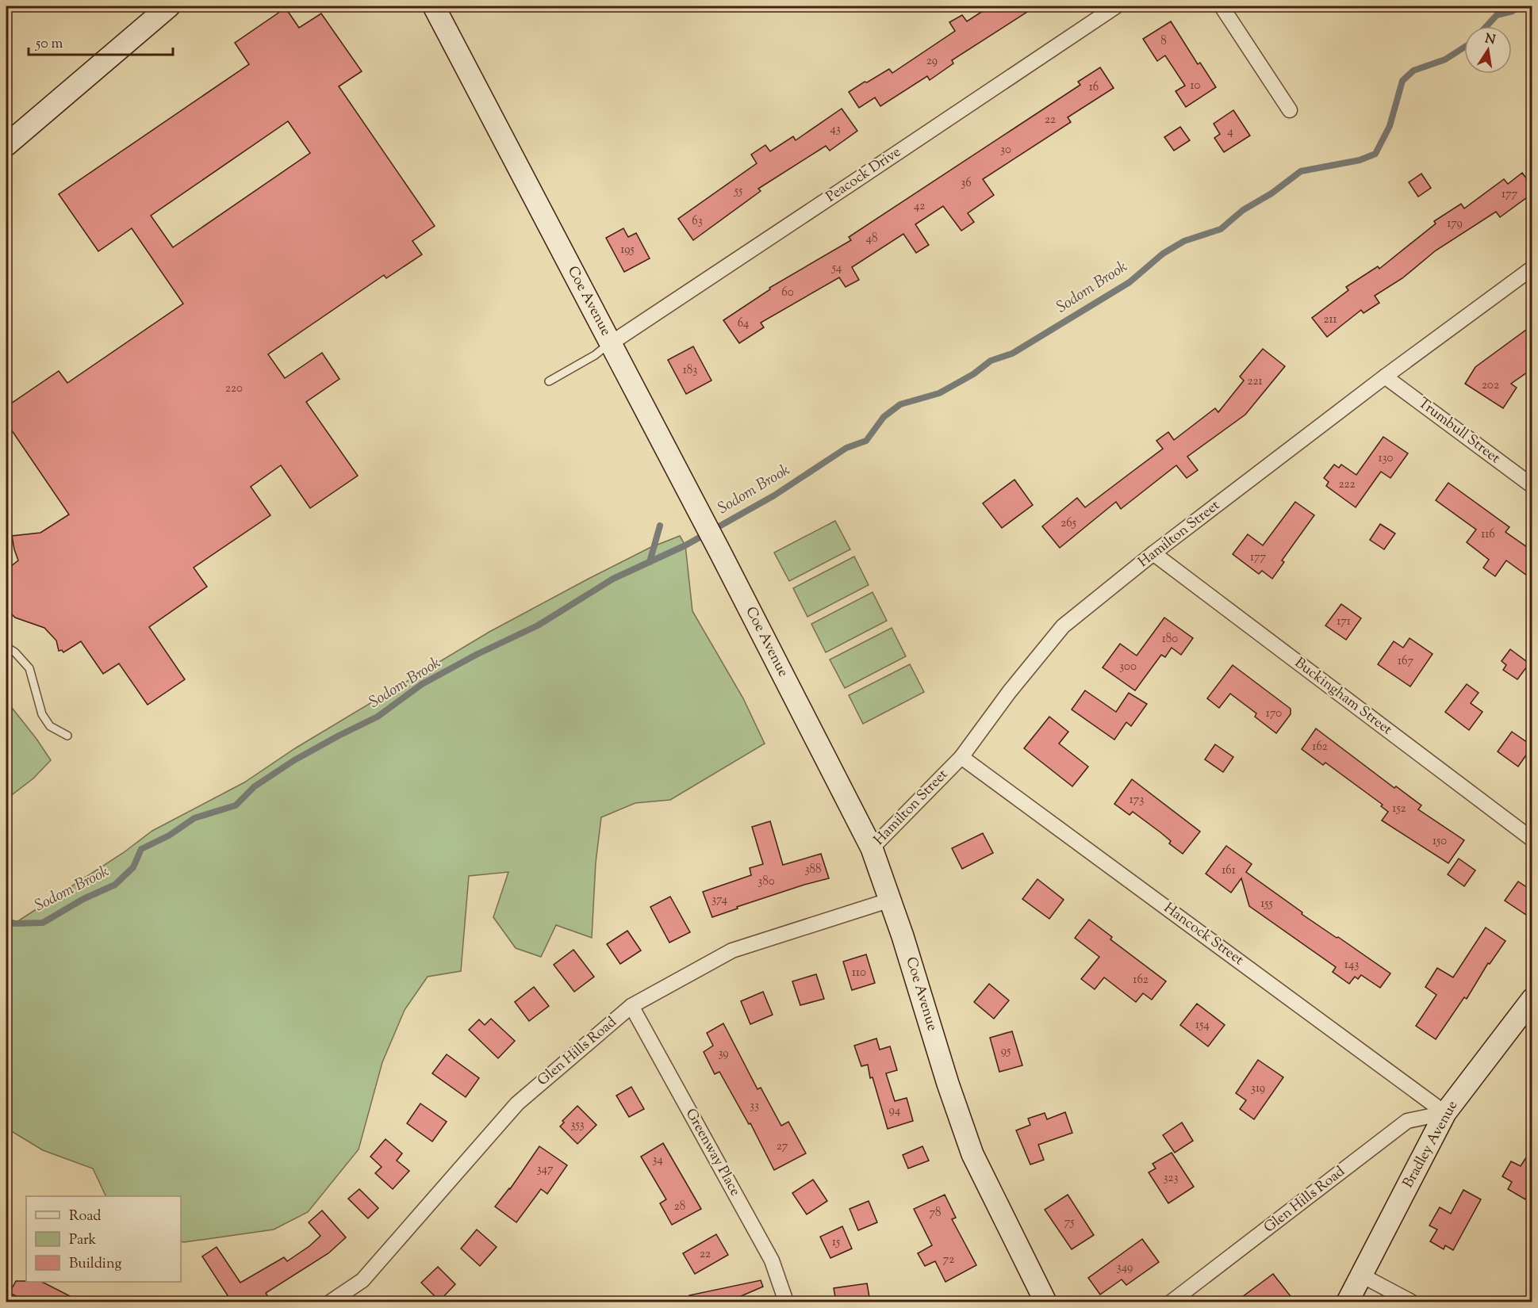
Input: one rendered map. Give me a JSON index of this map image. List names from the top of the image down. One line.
{"streets":{"street":["Peacock Drive","Coe Avenue","Trumbull Street","Hamilton Street","Buckingham Street","Hancock Street","Glen Hills Road","Bradley Avenue","Greenway Place"]},"crossings":[["Peacock Drive","Coe Avenue"],["Coe Avenue","Hamilton Street"],["Coe Avenue","Glen Hills Road"],["Trumbull Street","Hamilton Street"],["Hamilton Street","Buckingham Street"],["Hamilton Street","Hancock Street"],["Hancock Street","Glen Hills Road"],["Hancock Street","Bradley Avenue"],["Glen Hills Road","Bradley Avenue"],["Glen Hills Road","Greenway Place"]],"water":["Sodom Brook"],"house_numbers":["8","29","10","16","22","43","4","30","36","55","177","42","63","179","48","195","54","60","211","64","183","221","202","220","130","222","265","116","177","171","180","167","300","170","162","173","152","150","388","161","380","374","155","143","110","162","154","95","39","319","33","94","353","27","34","347","323","28","78","75","15","22","72","349"],"legend":["Road","Park","Building"],"scale_bar":"50 m","north":"top"}
